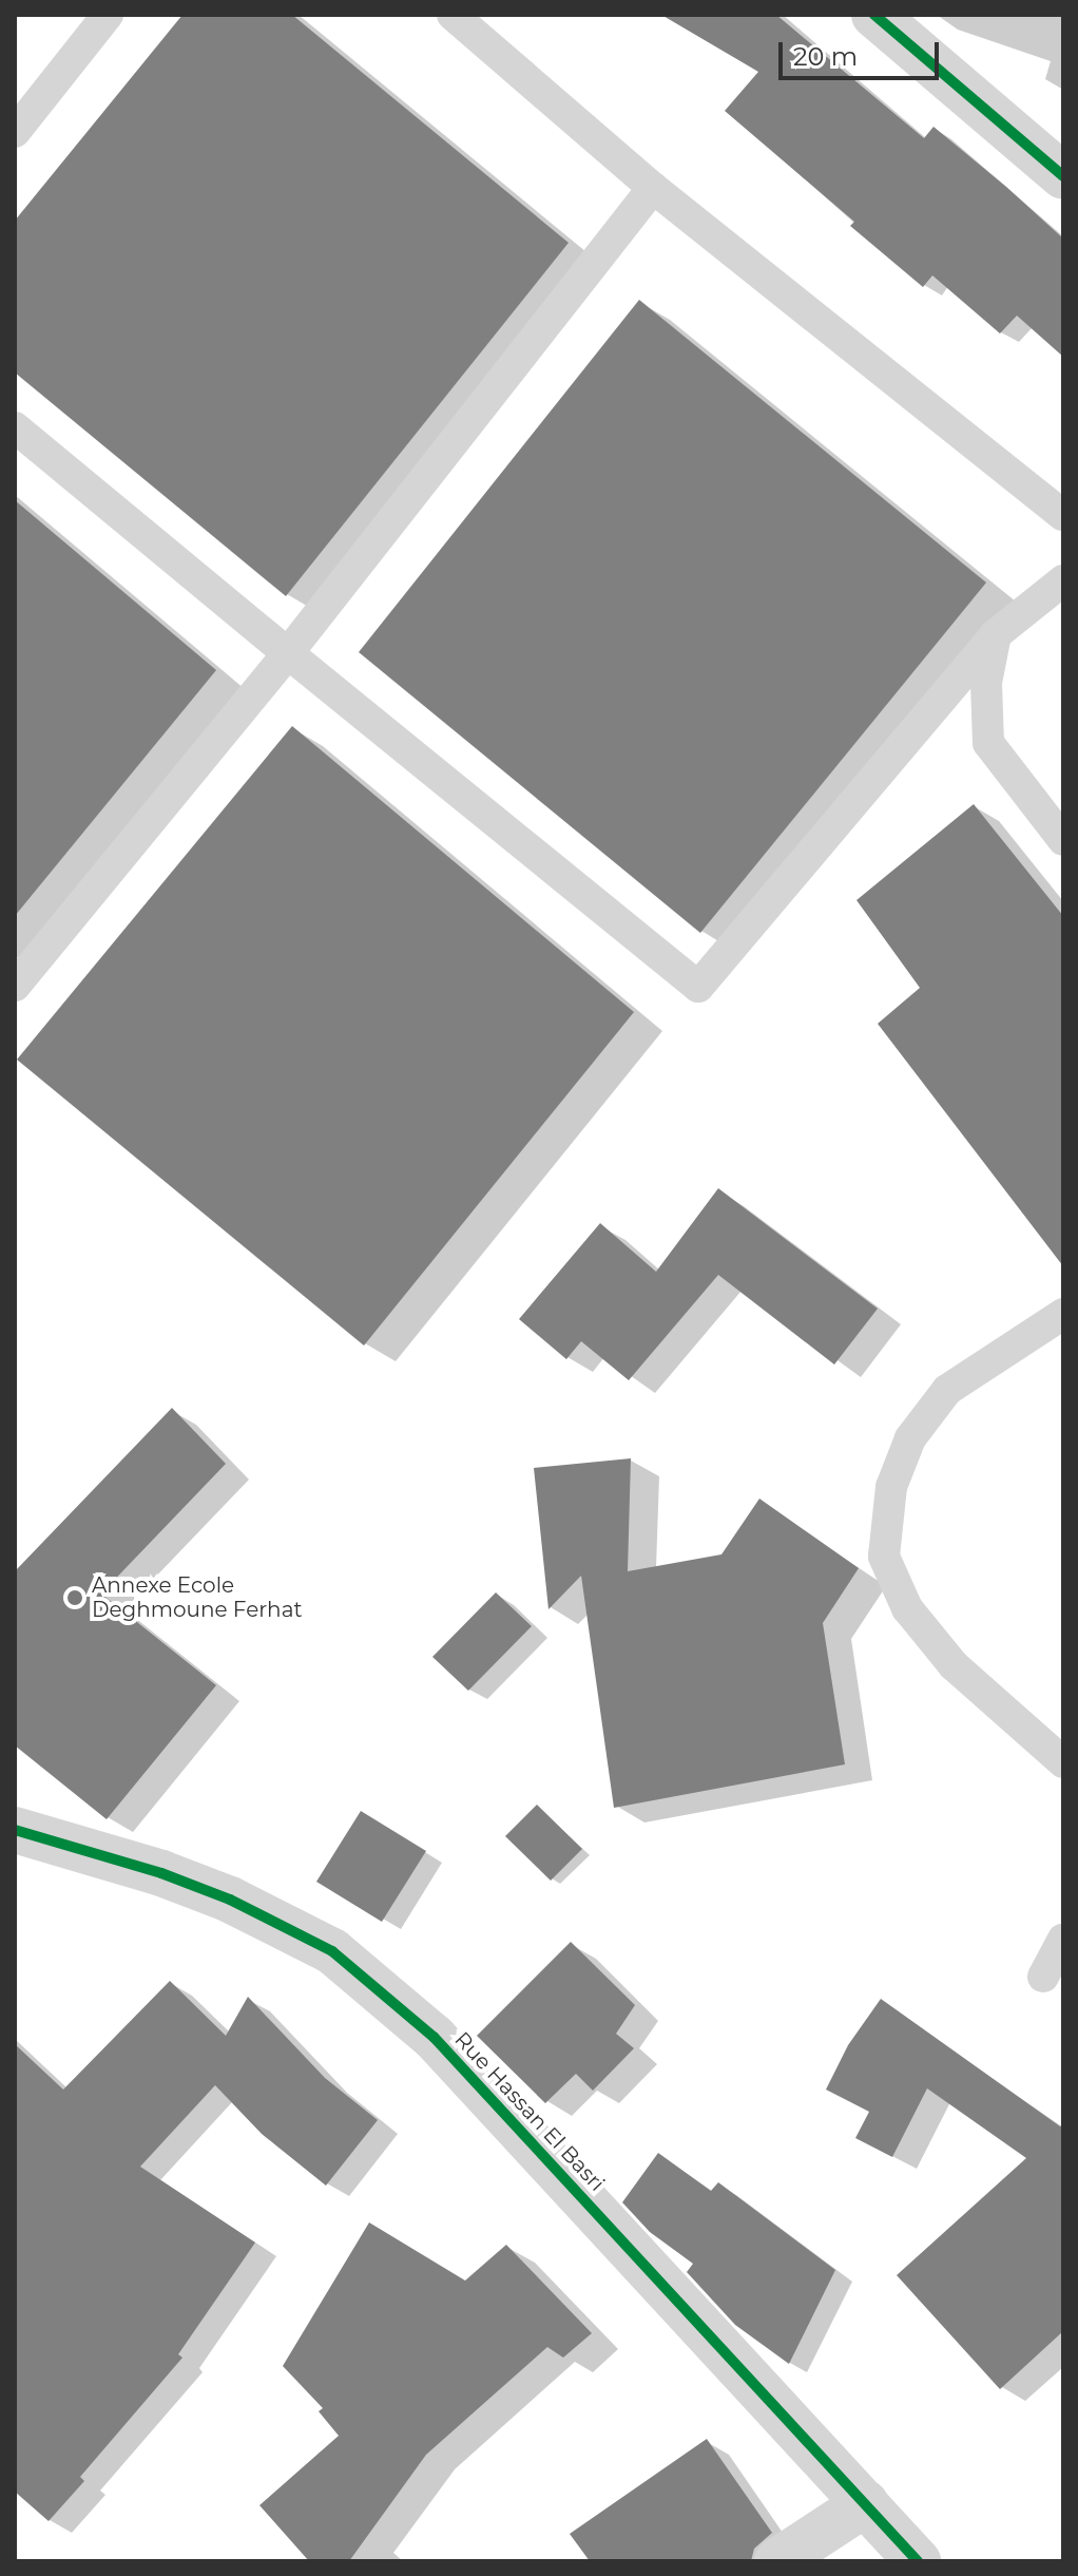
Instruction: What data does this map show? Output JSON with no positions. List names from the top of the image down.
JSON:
{
  "streets": {
    "street": ["Rue Hassan El Basri"]
  },
  "places": ["Annexe Ecole Deghmoune Ferhat"],
  "scale_bar": "20 m"
}
